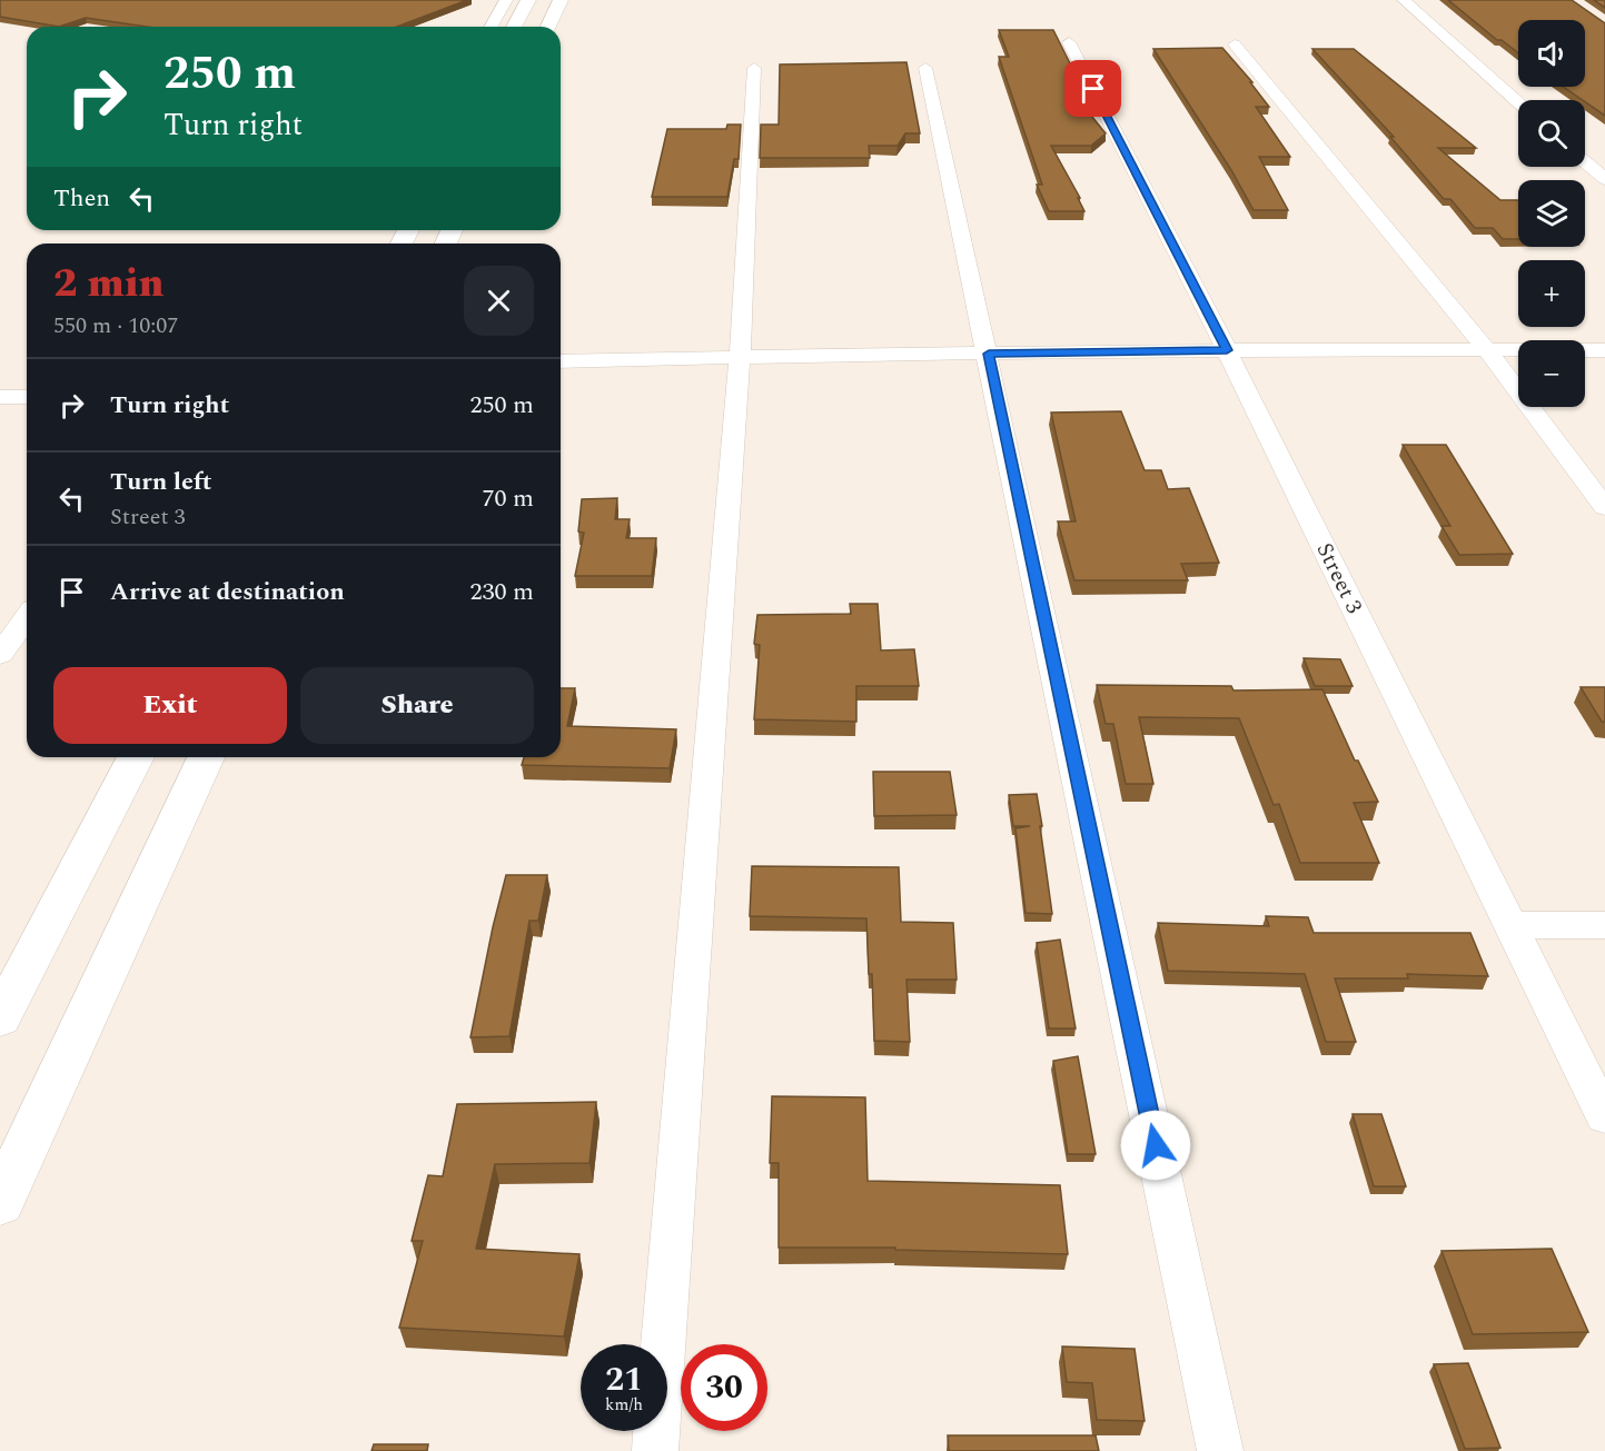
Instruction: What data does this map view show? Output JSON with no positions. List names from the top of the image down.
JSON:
{
  "streets": {
    "street": ["Street 3"]
  },
  "page": {
    "map_buttons": ["+", "−"],
    "turn": ["250 m", "Turn right"],
    "then": "Then",
    "heading": ["2 min", "550 m · 10:07"],
    "list": [
      {
        "name": "Turn right",
        "value": "250 m"
      },
      {
        "name": "Turn left",
        "note": "Street 3",
        "value": "70 m"
      },
      {
        "name": "Arrive at destination",
        "value": "230 m"
      }
    ],
    "buttons": ["Exit", "Share"],
    "speed": "21 km/h",
    "limit": "30"
  }
}
